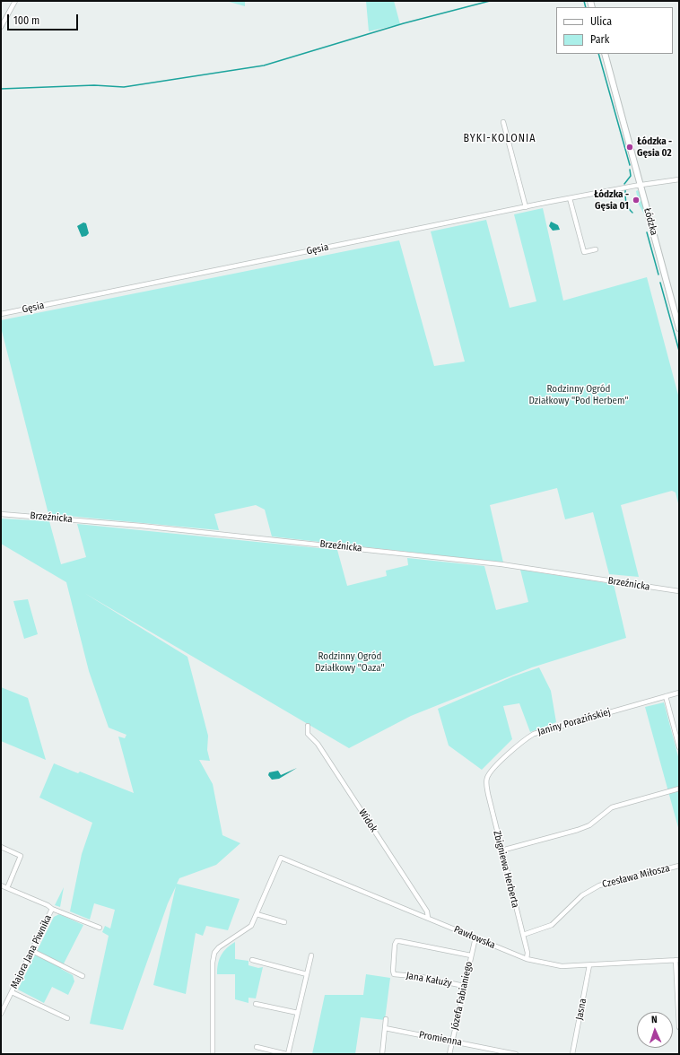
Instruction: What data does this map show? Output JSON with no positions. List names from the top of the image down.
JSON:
{
  "streets": {
    "main road": ["Łódzka"],
    "street": [
      "Gęsia",
      "Brzeźnicka",
      "Janiny Porazińskiej",
      "Widok",
      "Zbigniewa Herberta",
      "Czesława Miłosza",
      "Pawłowska",
      "Majora Jana Piwnika",
      "Jana Kałuży",
      "Józefa Fabianiego",
      "Jasna",
      "Promienna"
    ]
  },
  "crossings": [
    ["Łódzka", "Gęsia"],
    ["Janiny Porazińskiej", "Zbigniewa Herberta"],
    ["Widok", "Pawłowska"],
    ["Zbigniewa Herberta", "Czesława Miłosza"],
    ["Zbigniewa Herberta", "Pawłowska"],
    ["Pawłowska", "Józefa Fabianiego"],
    ["Pawłowska", "Jasna"],
    ["Jana Kałuży", "Józefa Fabianiego"],
    ["Józefa Fabianiego", "Promienna"]
  ],
  "districts": ["BYKI-KOLONIA"],
  "parks": ["Rodzinny Ogród Działkowy \"Pod Herbem\"", "Rodzinny Ogród Działkowy \"Oaza\""],
  "places": ["Łódzka - Gęsia 02", "Łódzka - Gęsia 01"],
  "legend": ["Ulica", "Park"],
  "scale_bar": "100 m",
  "north": "top"
}
